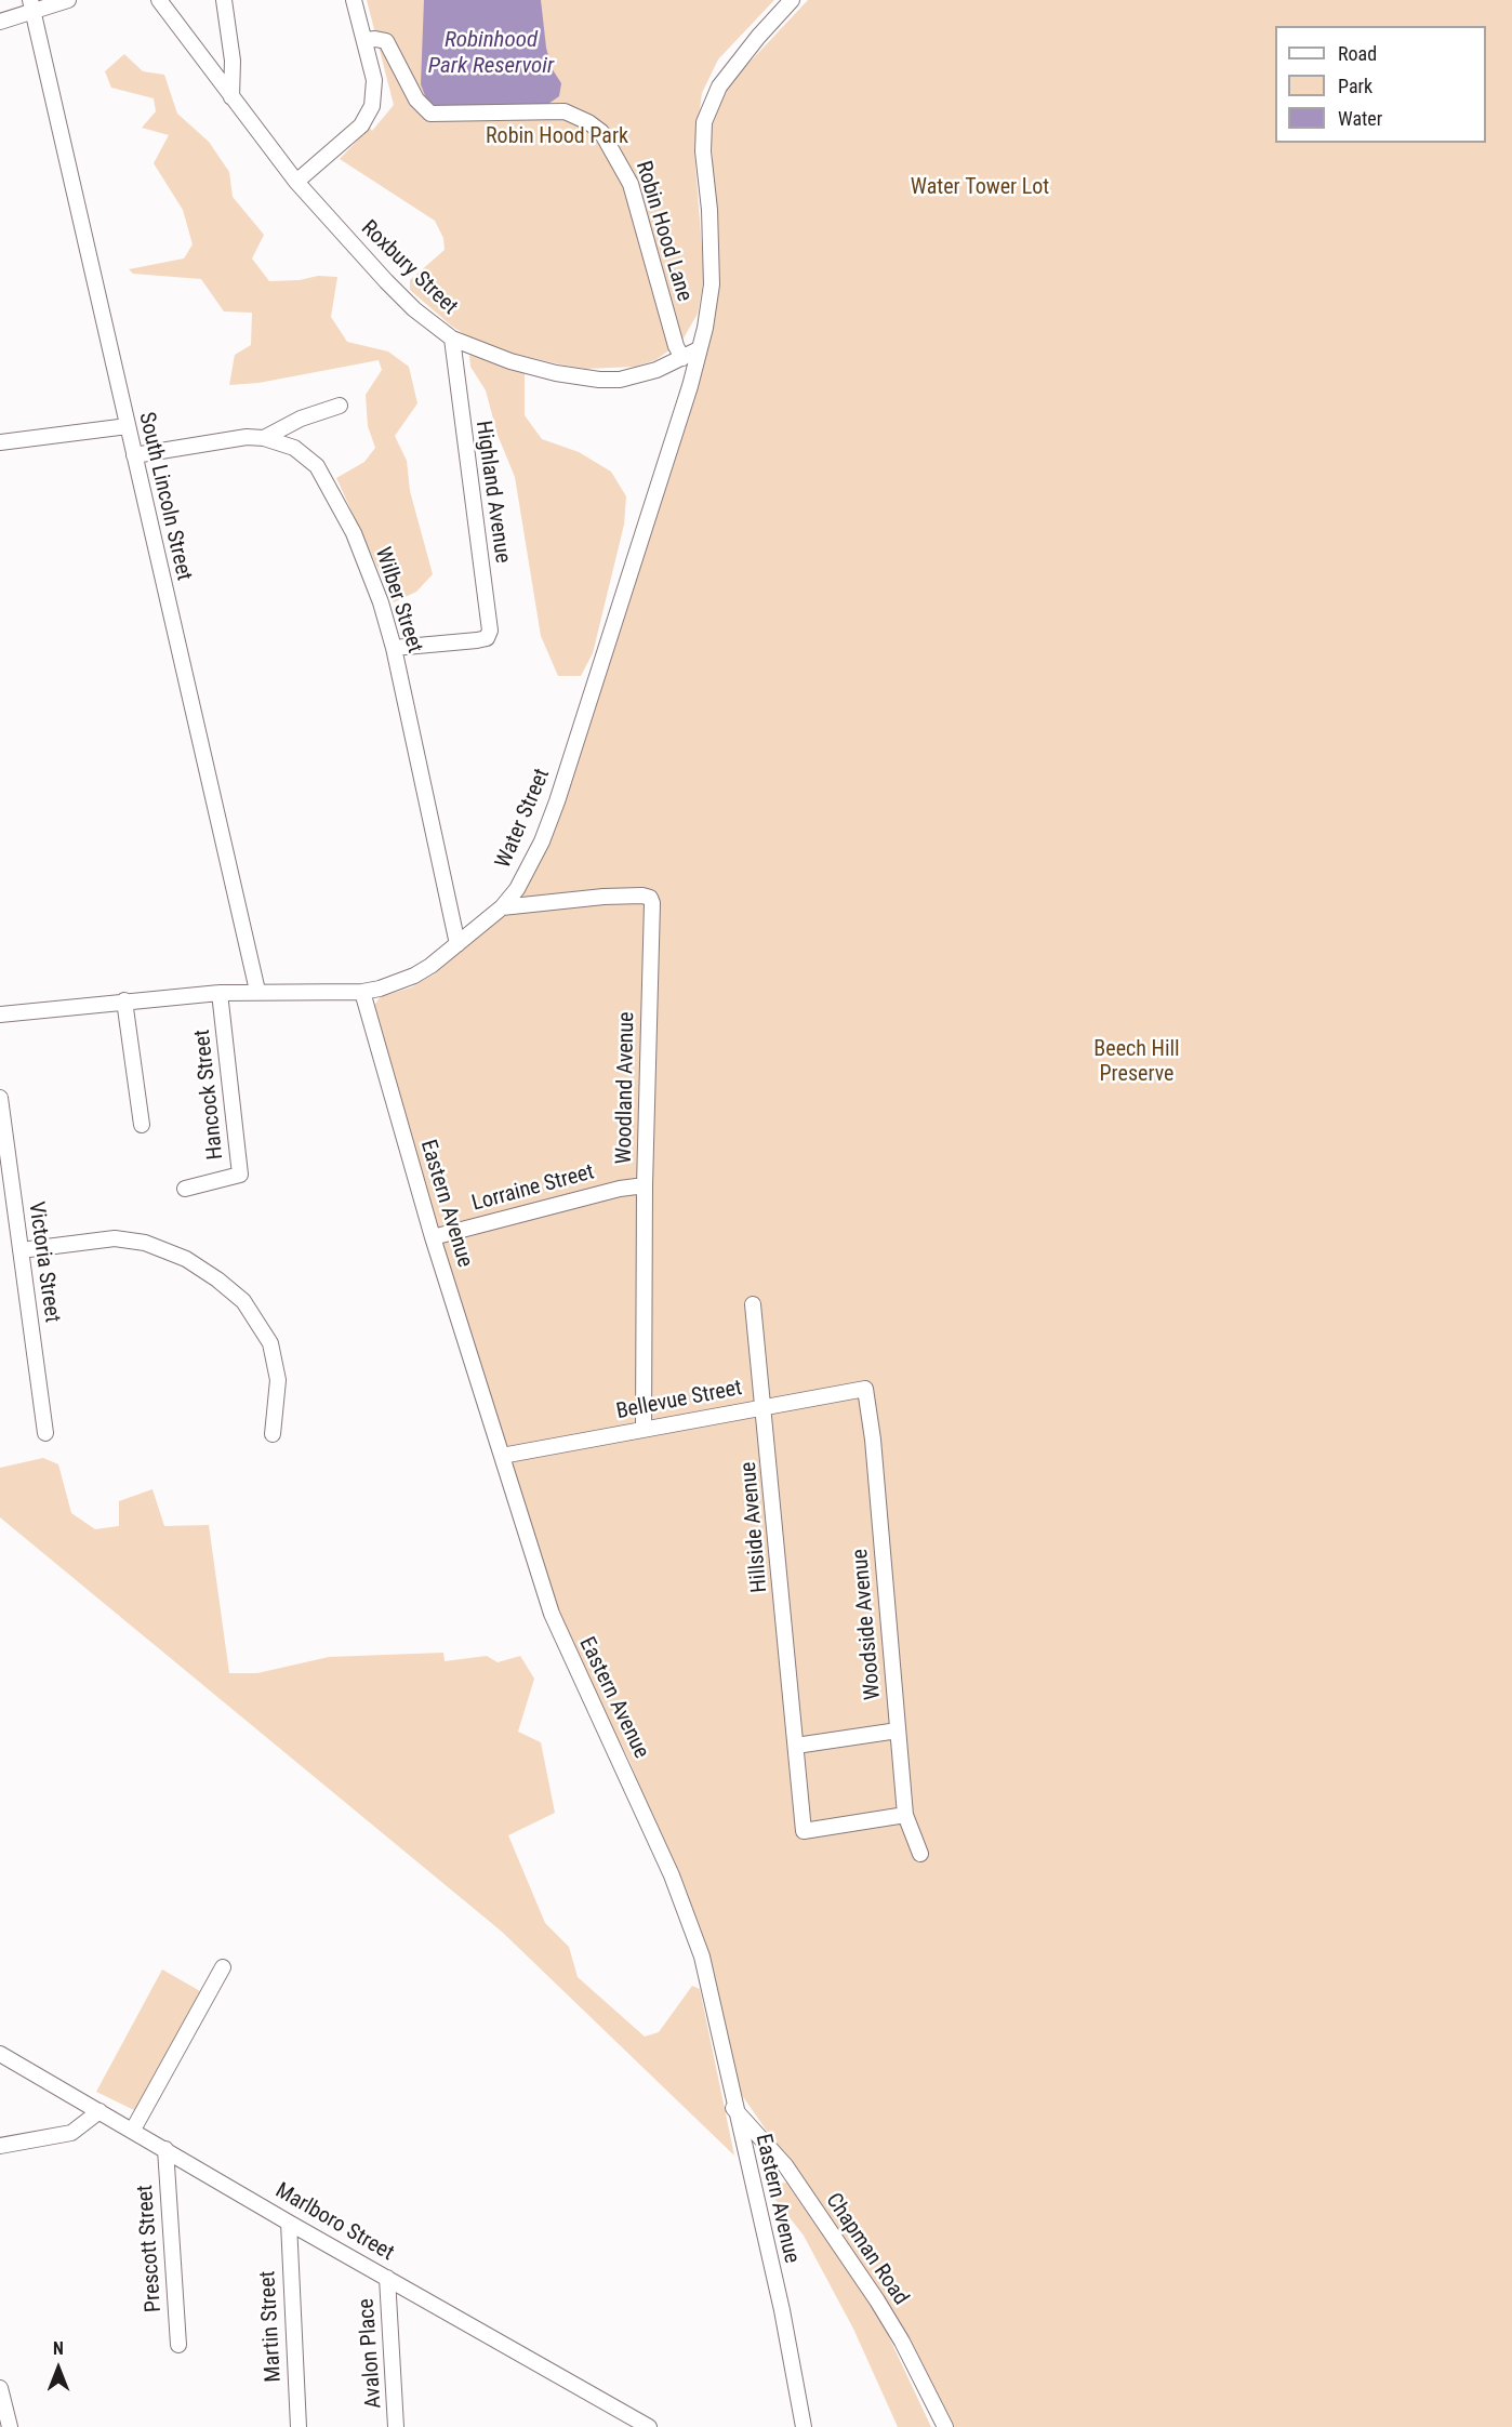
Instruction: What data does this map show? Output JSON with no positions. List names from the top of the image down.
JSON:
{
  "streets": {
    "street": [
      "Robin Hood Lane",
      "Roxbury Street",
      "Highland Avenue",
      "South Lincoln Street",
      "Wilber Street",
      "Water Street",
      "Woodland Avenue",
      "Hancock Street",
      "Lorraine Street",
      "Eastern Avenue",
      "Victoria Street",
      "Bellevue Street",
      "Hillside Avenue",
      "Woodside Avenue",
      "Marlboro Street",
      "Prescott Street",
      "Chapman Road",
      "Martin Street",
      "Avalon Place"
    ]
  },
  "crossings": [
    ["Robin Hood Lane", "Roxbury Street"],
    ["Roxbury Street", "Highland Avenue"],
    ["Roxbury Street", "Water Street"],
    ["Highland Avenue", "Wilber Street"],
    ["South Lincoln Street", "Wilber Street"],
    ["South Lincoln Street", "Water Street"],
    ["Wilber Street", "Water Street"],
    ["Water Street", "Woodland Avenue"],
    ["Water Street", "Hancock Street"],
    ["Water Street", "Eastern Avenue"],
    ["Woodland Avenue", "Lorraine Street"],
    ["Woodland Avenue", "Bellevue Street"],
    ["Lorraine Street", "Eastern Avenue"],
    ["Eastern Avenue", "Bellevue Street"],
    ["Eastern Avenue", "Chapman Road"],
    ["Bellevue Street", "Hillside Avenue"],
    ["Bellevue Street", "Woodside Avenue"],
    ["Hillside Avenue", "Woodside Avenue"],
    ["Marlboro Street", "Prescott Street"],
    ["Marlboro Street", "Martin Street"],
    ["Marlboro Street", "Avalon Place"]
  ],
  "water": ["Robinhood Park Reservoir"],
  "parks": ["Robin Hood Park", "Water Tower Lot", "Beech Hill Preserve"],
  "legend": ["Road", "Park", "Water"],
  "north": "top"
}
